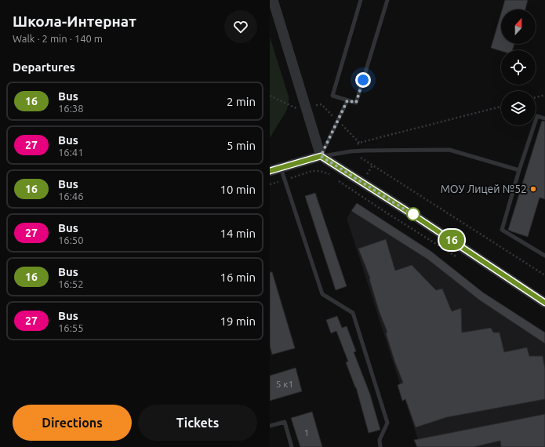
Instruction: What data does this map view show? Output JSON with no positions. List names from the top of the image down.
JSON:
{
  "places": ["МОУ Лицей №52"],
  "lines": ["bus line 16"],
  "house_numbers": ["5 к1", "1"],
  "north": "top",
  "page": {
    "heading": [
      ["Школа-Интернат", "Walk · 2 min · 140 m"],
      "Departures"
    ],
    "on_map": "16",
    "list": [
      {
        "mark": "16",
        "name": "Bus",
        "note": "16:38",
        "value": "2 min"
      },
      {
        "mark": "27",
        "name": "Bus",
        "note": "16:41",
        "value": "5 min"
      },
      {
        "mark": "16",
        "name": "Bus",
        "note": "16:46",
        "value": "10 min"
      },
      {
        "mark": "27",
        "name": "Bus",
        "note": "16:50",
        "value": "14 min"
      },
      {
        "mark": "16",
        "name": "Bus",
        "note": "16:52",
        "value": "16 min"
      },
      {
        "mark": "27",
        "name": "Bus",
        "note": "16:55",
        "value": "19 min"
      }
    ],
    "buttons": ["Directions", "Tickets"]
  }
}
